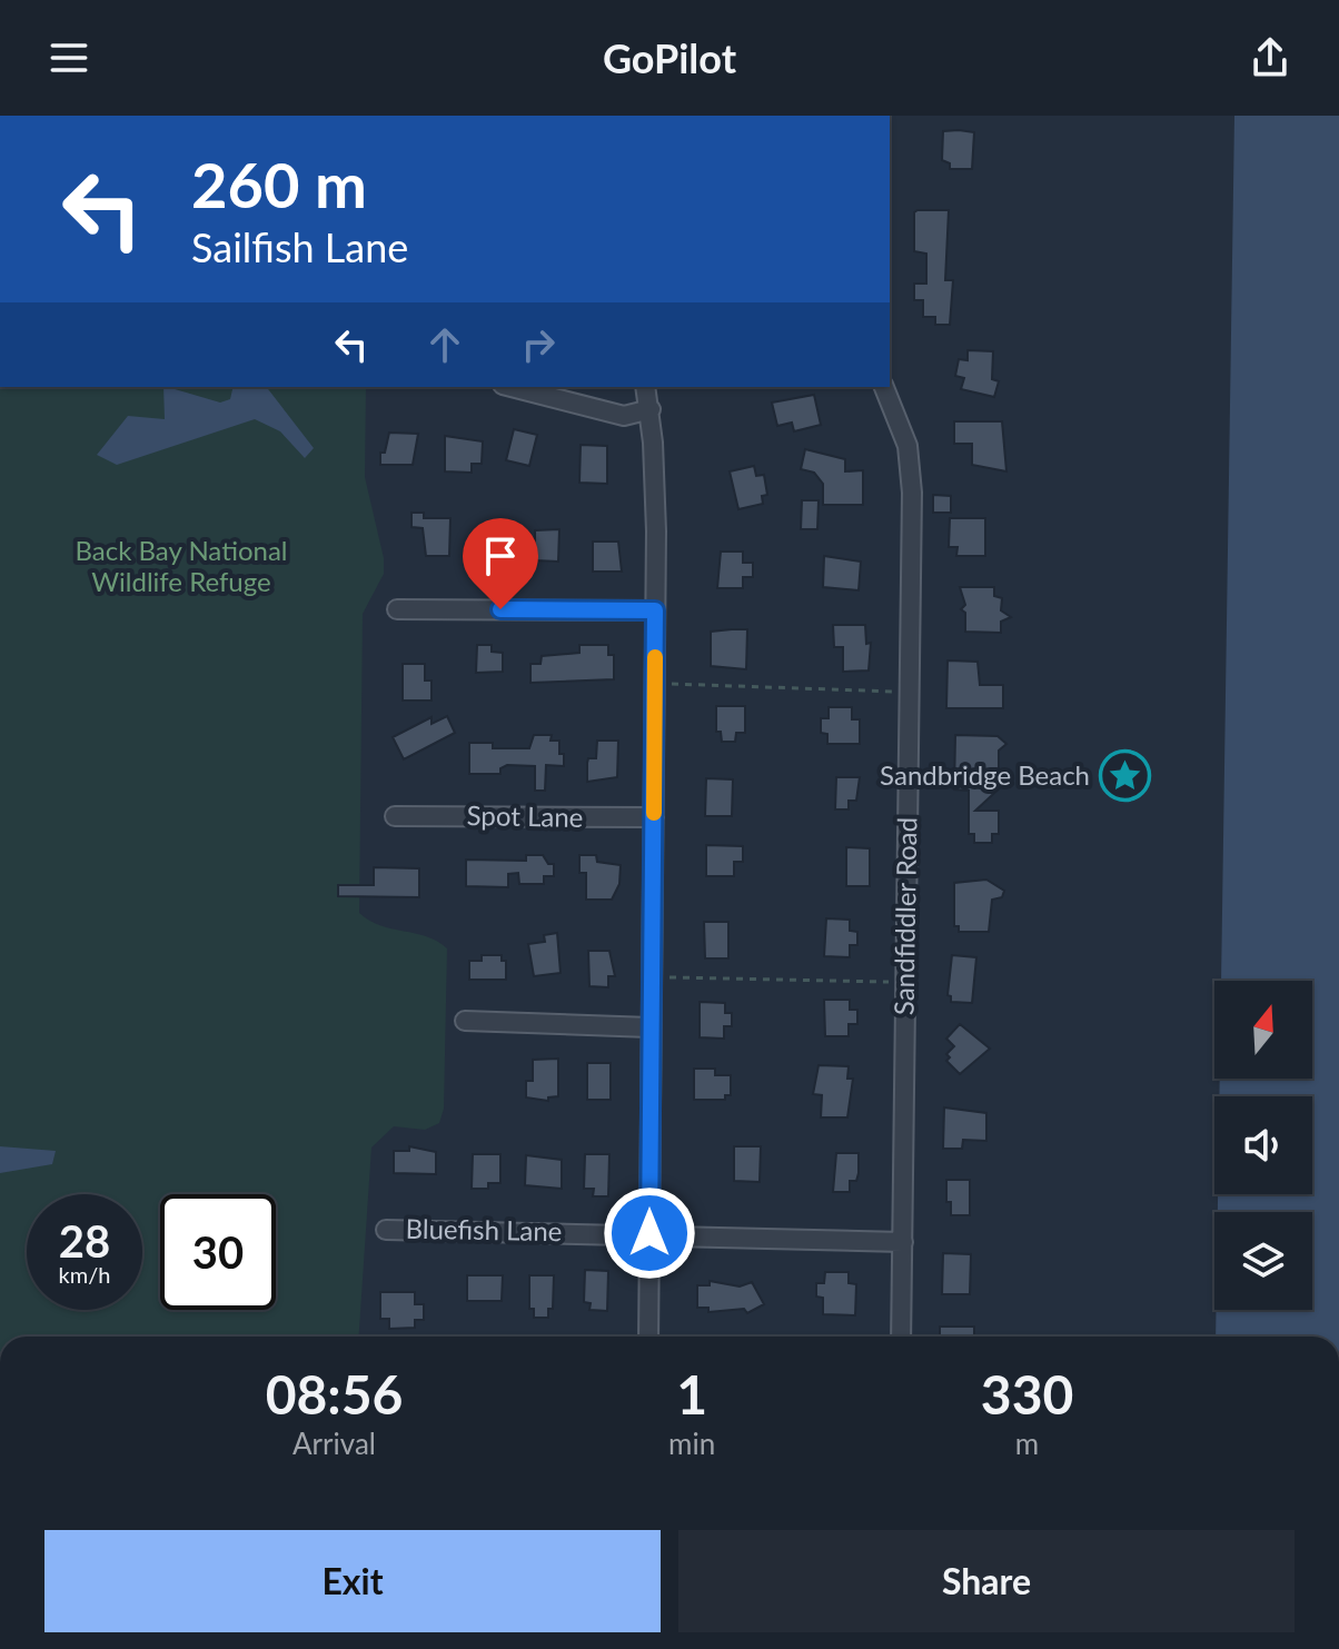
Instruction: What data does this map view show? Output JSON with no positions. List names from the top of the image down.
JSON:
{
  "streets": {
    "street": ["Spot Lane", "Sandfiddler Road", "Bluefish Lane"]
  },
  "crossings": [
    ["Sandfiddler Road", "Bluefish Lane"]
  ],
  "parks": ["Back Bay National Wildlife Refuge"],
  "places": {
    "place": ["Sandbridge Beach"]
  },
  "north": "top",
  "page": {
    "header": "GoPilot",
    "turn": ["260 m", "Sailfish Lane"],
    "speed": "28 km/h",
    "limit": "30",
    "eta": [
      "08:56",
      "Arrival",
      "1",
      "min",
      "330",
      "m"
    ],
    "buttons": ["Exit", "Share"]
  }
}
